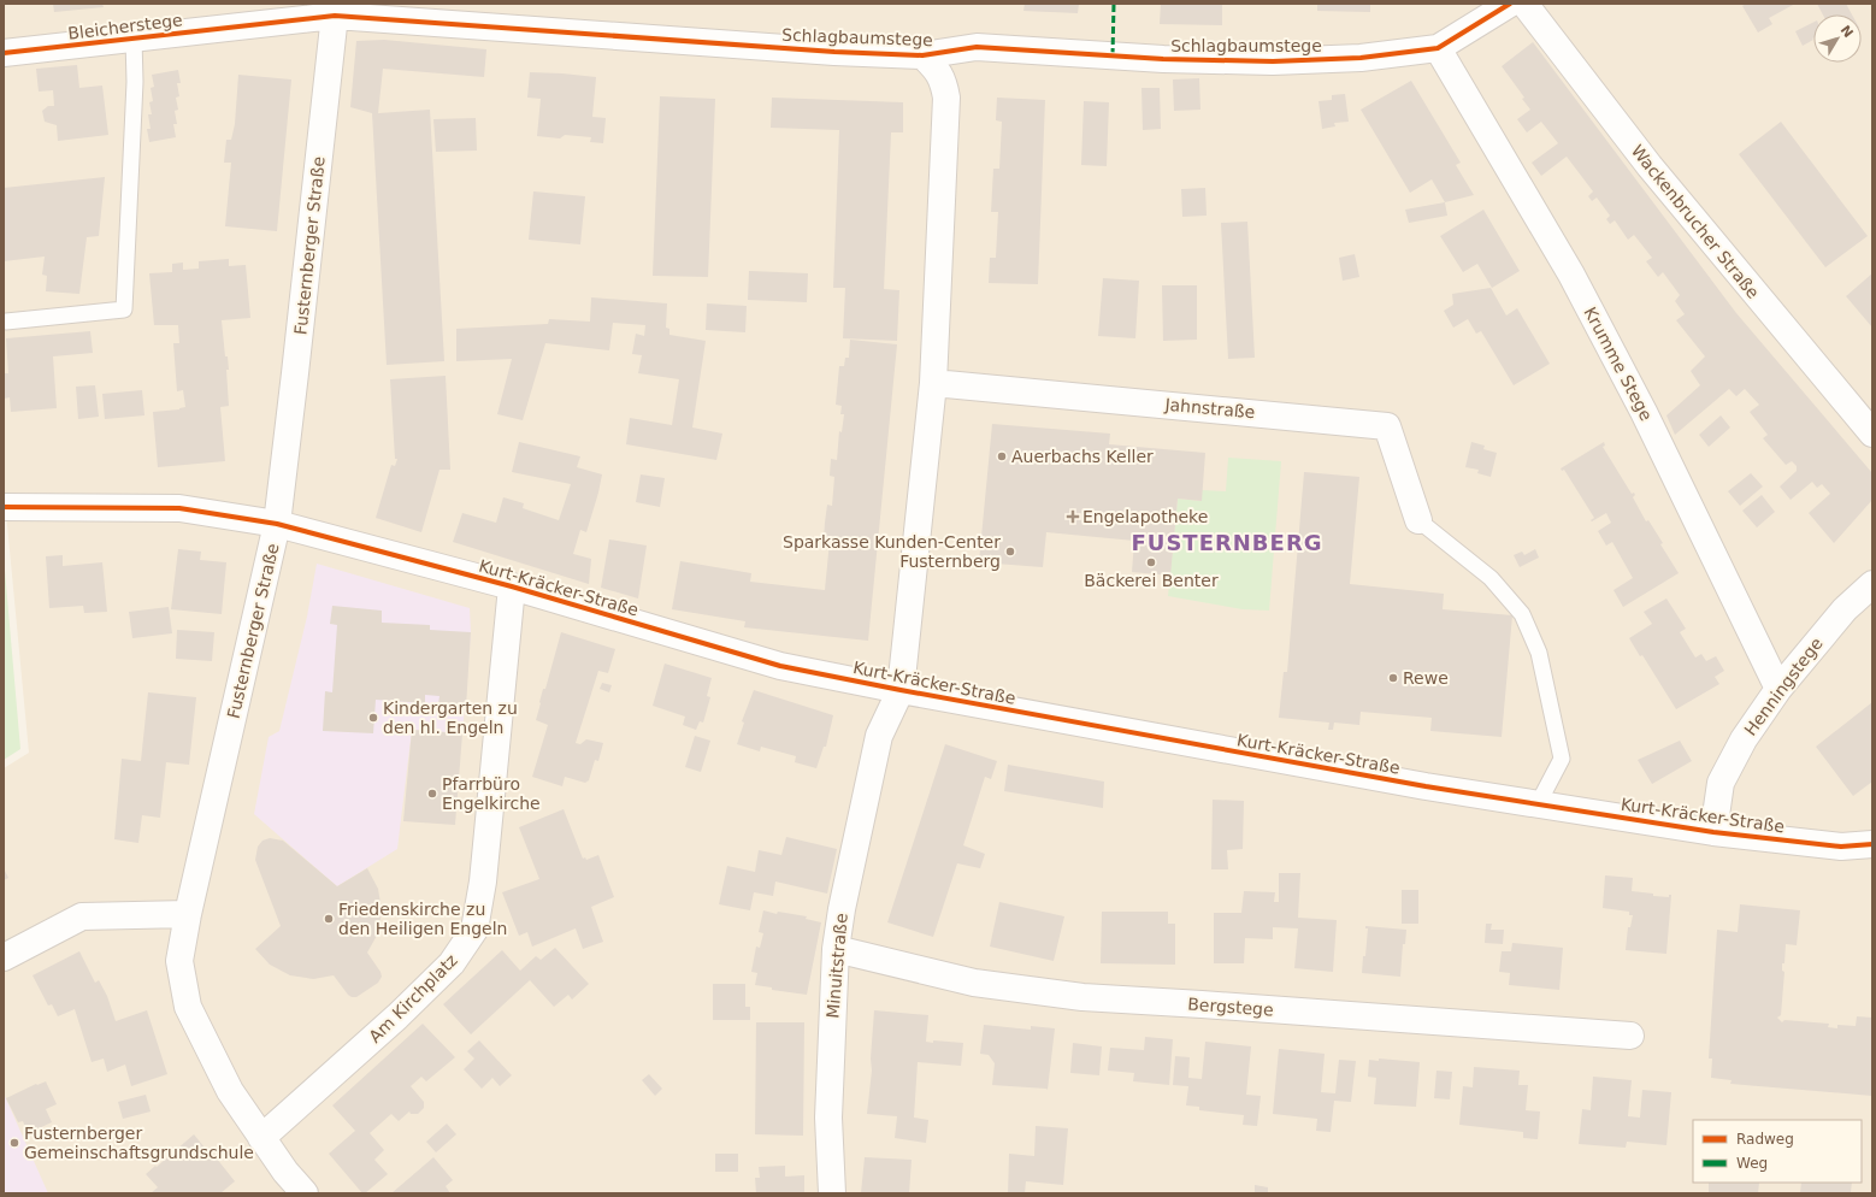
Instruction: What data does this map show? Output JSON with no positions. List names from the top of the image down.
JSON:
{
  "streets": {
    "street": [
      "Bleicherstege",
      "Schlagbaumstege",
      "Wackenbrucher Straße",
      "Fusternberger Straße",
      "Krumme Stege",
      "Jahnstraße",
      "Kurt-Kräcker-Straße",
      "Henningstege",
      "Minuitstraße",
      "Am Kirchplatz",
      "Bergstege"
    ]
  },
  "crossings": [
    ["Bleicherstege", "Schlagbaumstege"],
    ["Bleicherstege", "Fusternberger Straße"],
    ["Schlagbaumstege", "Fusternberger Straße"],
    ["Schlagbaumstege", "Krumme Stege"],
    ["Fusternberger Straße", "Kurt-Kräcker-Straße"],
    ["Fusternberger Straße", "Am Kirchplatz"],
    ["Krumme Stege", "Henningstege"],
    ["Kurt-Kräcker-Straße", "Henningstege"],
    ["Kurt-Kräcker-Straße", "Minuitstraße"],
    ["Kurt-Kräcker-Straße", "Am Kirchplatz"],
    ["Minuitstraße", "Bergstege"]
  ],
  "districts": ["FUSTERNBERG"],
  "places": {
    "other": [
      "Auerbachs Keller",
      "Sparkasse Kunden-Center Fusternberg",
      "Bäckerei Benter",
      "Rewe",
      "Kindergarten zu den hl. Engeln",
      "Pfarrbüro Engelkirche",
      "Friedenskirche zu den Heiligen Engeln",
      "Fusternberger Gemeinschaftsgrundschule"
    ],
    "health": ["Engelapotheke"]
  },
  "legend": ["Radweg", "Weg"],
  "north": "top right"
}
